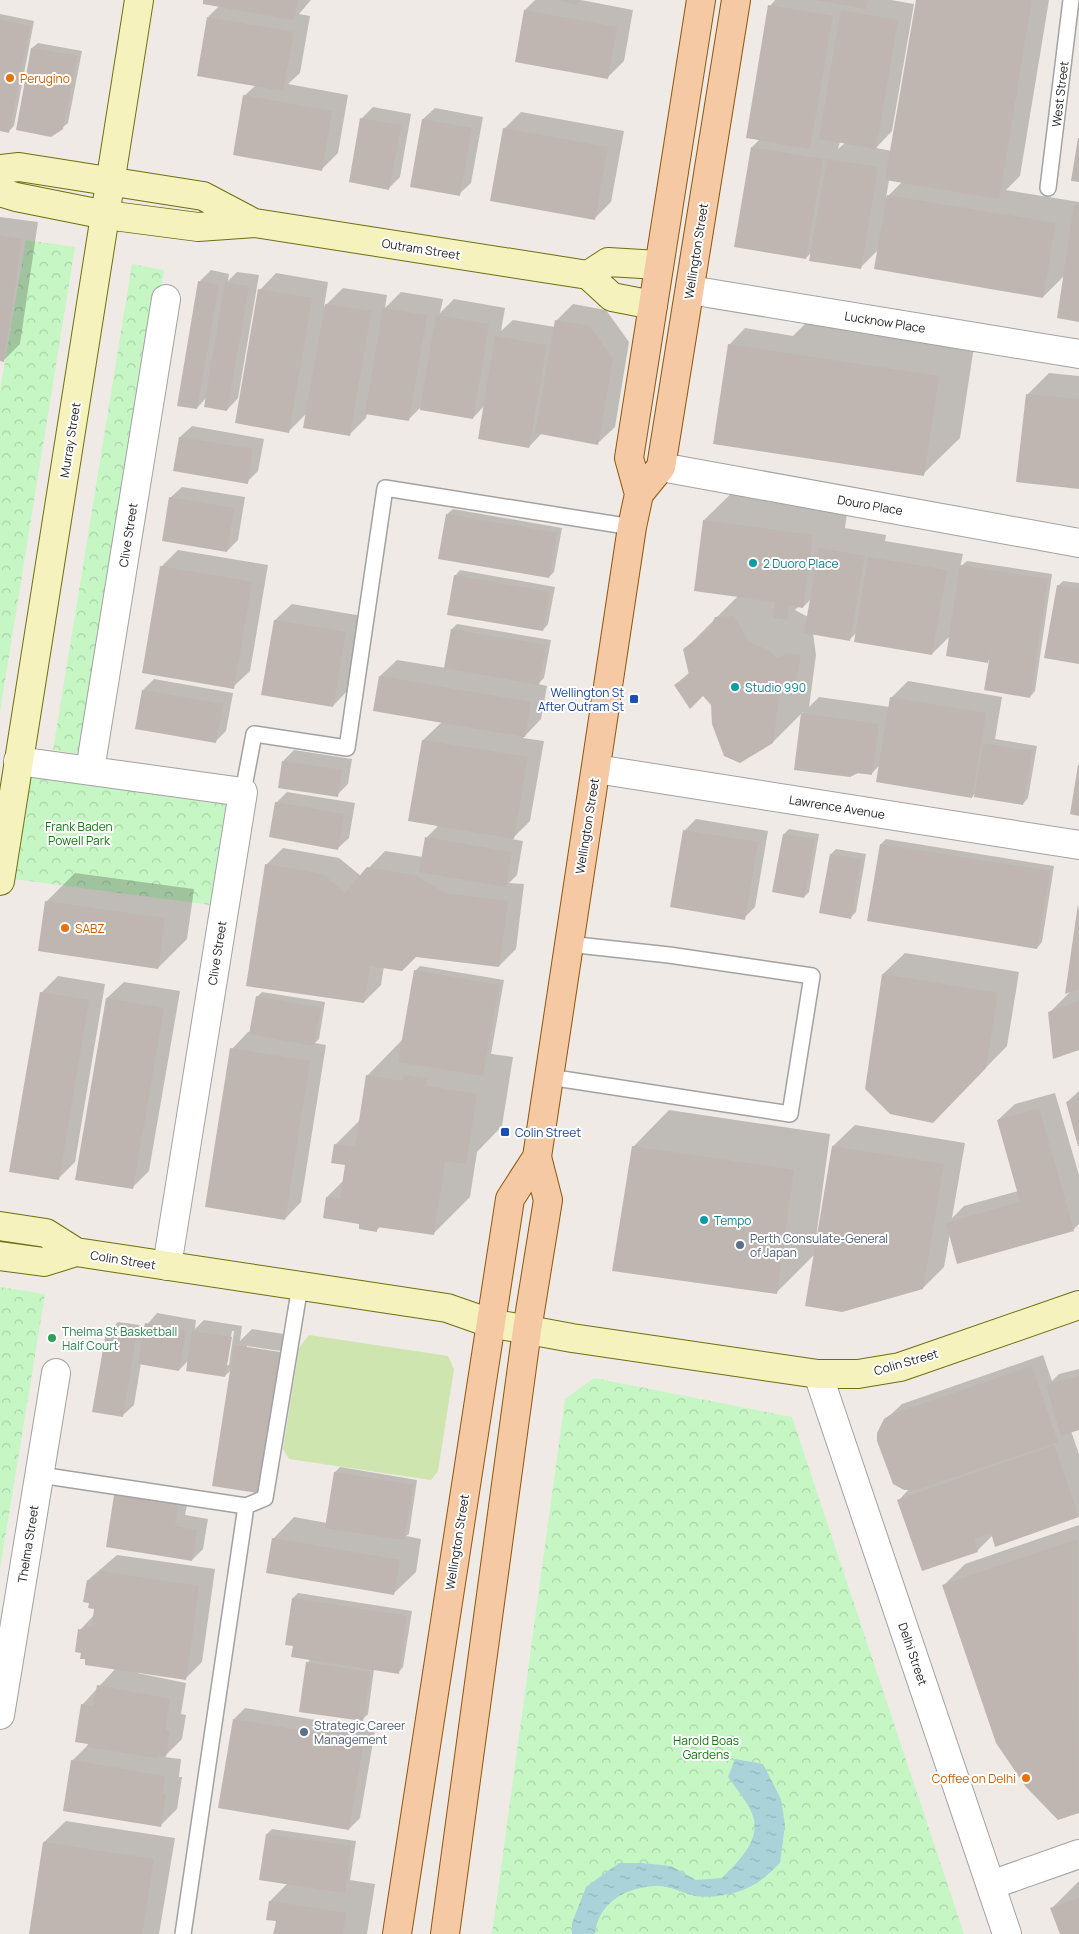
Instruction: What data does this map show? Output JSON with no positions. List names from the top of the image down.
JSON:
{
  "streets": {
    "main road": ["Wellington Street"],
    "street": [
      "Outram Street",
      "Lucknow Place",
      "Murray Street",
      "Douro Place",
      "Clive Street",
      "Lawrence Avenue",
      "Colin Street",
      "Thelma Street",
      "Delhi Street"
    ],
    "lane": ["West Street"]
  },
  "crossings": [
    ["Outram Street", "Murray Street"],
    ["Wellington Street", "Lucknow Place"],
    ["Wellington Street", "Douro Place"],
    ["Wellington Street", "Lawrence Avenue"],
    ["Wellington Street", "Colin Street"],
    ["Clive Street", "Colin Street"],
    ["Colin Street", "Delhi Street"]
  ],
  "parks": ["Frank Baden Powell Park", "Harold Boas Gardens"],
  "places": {
    "other": [
      "Perugino",
      "2 Duoro Place",
      "Studio 990",
      "SABZ",
      "Tempo",
      "Perth Consulate-General of Japan",
      "Thelma St Basketball Half Court",
      "Strategic Career Management",
      "Coffee on Delhi"
    ],
    "transit": ["Wellington St After Outram St", "Colin Street"]
  }
}
